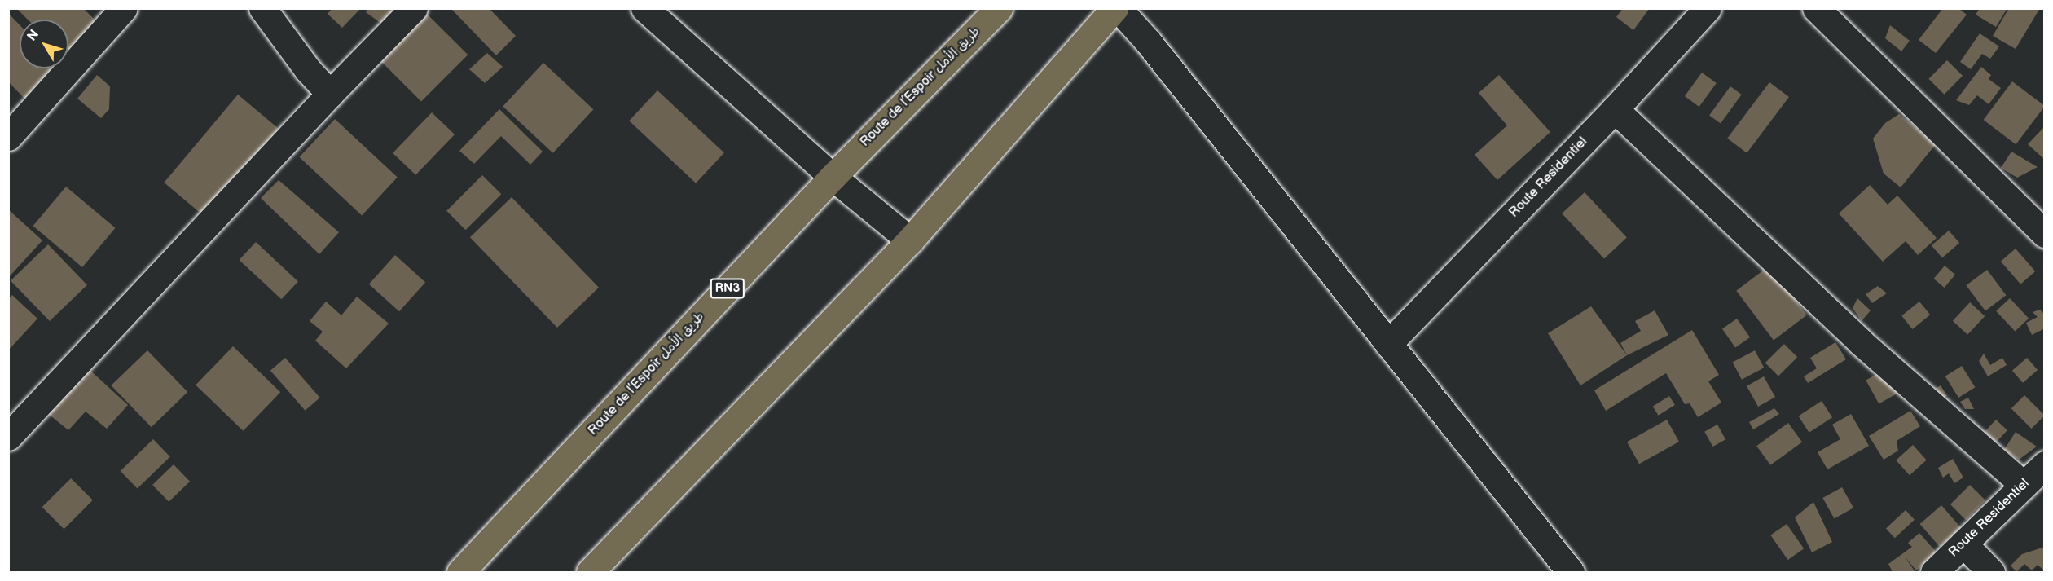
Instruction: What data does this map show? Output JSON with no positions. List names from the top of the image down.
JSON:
{
  "streets": {
    "highway": ["Route de l’Espoir طريق الأمل", "RN3"],
    "street": ["Route Residentiel"]
  },
  "north": "top left"
}
